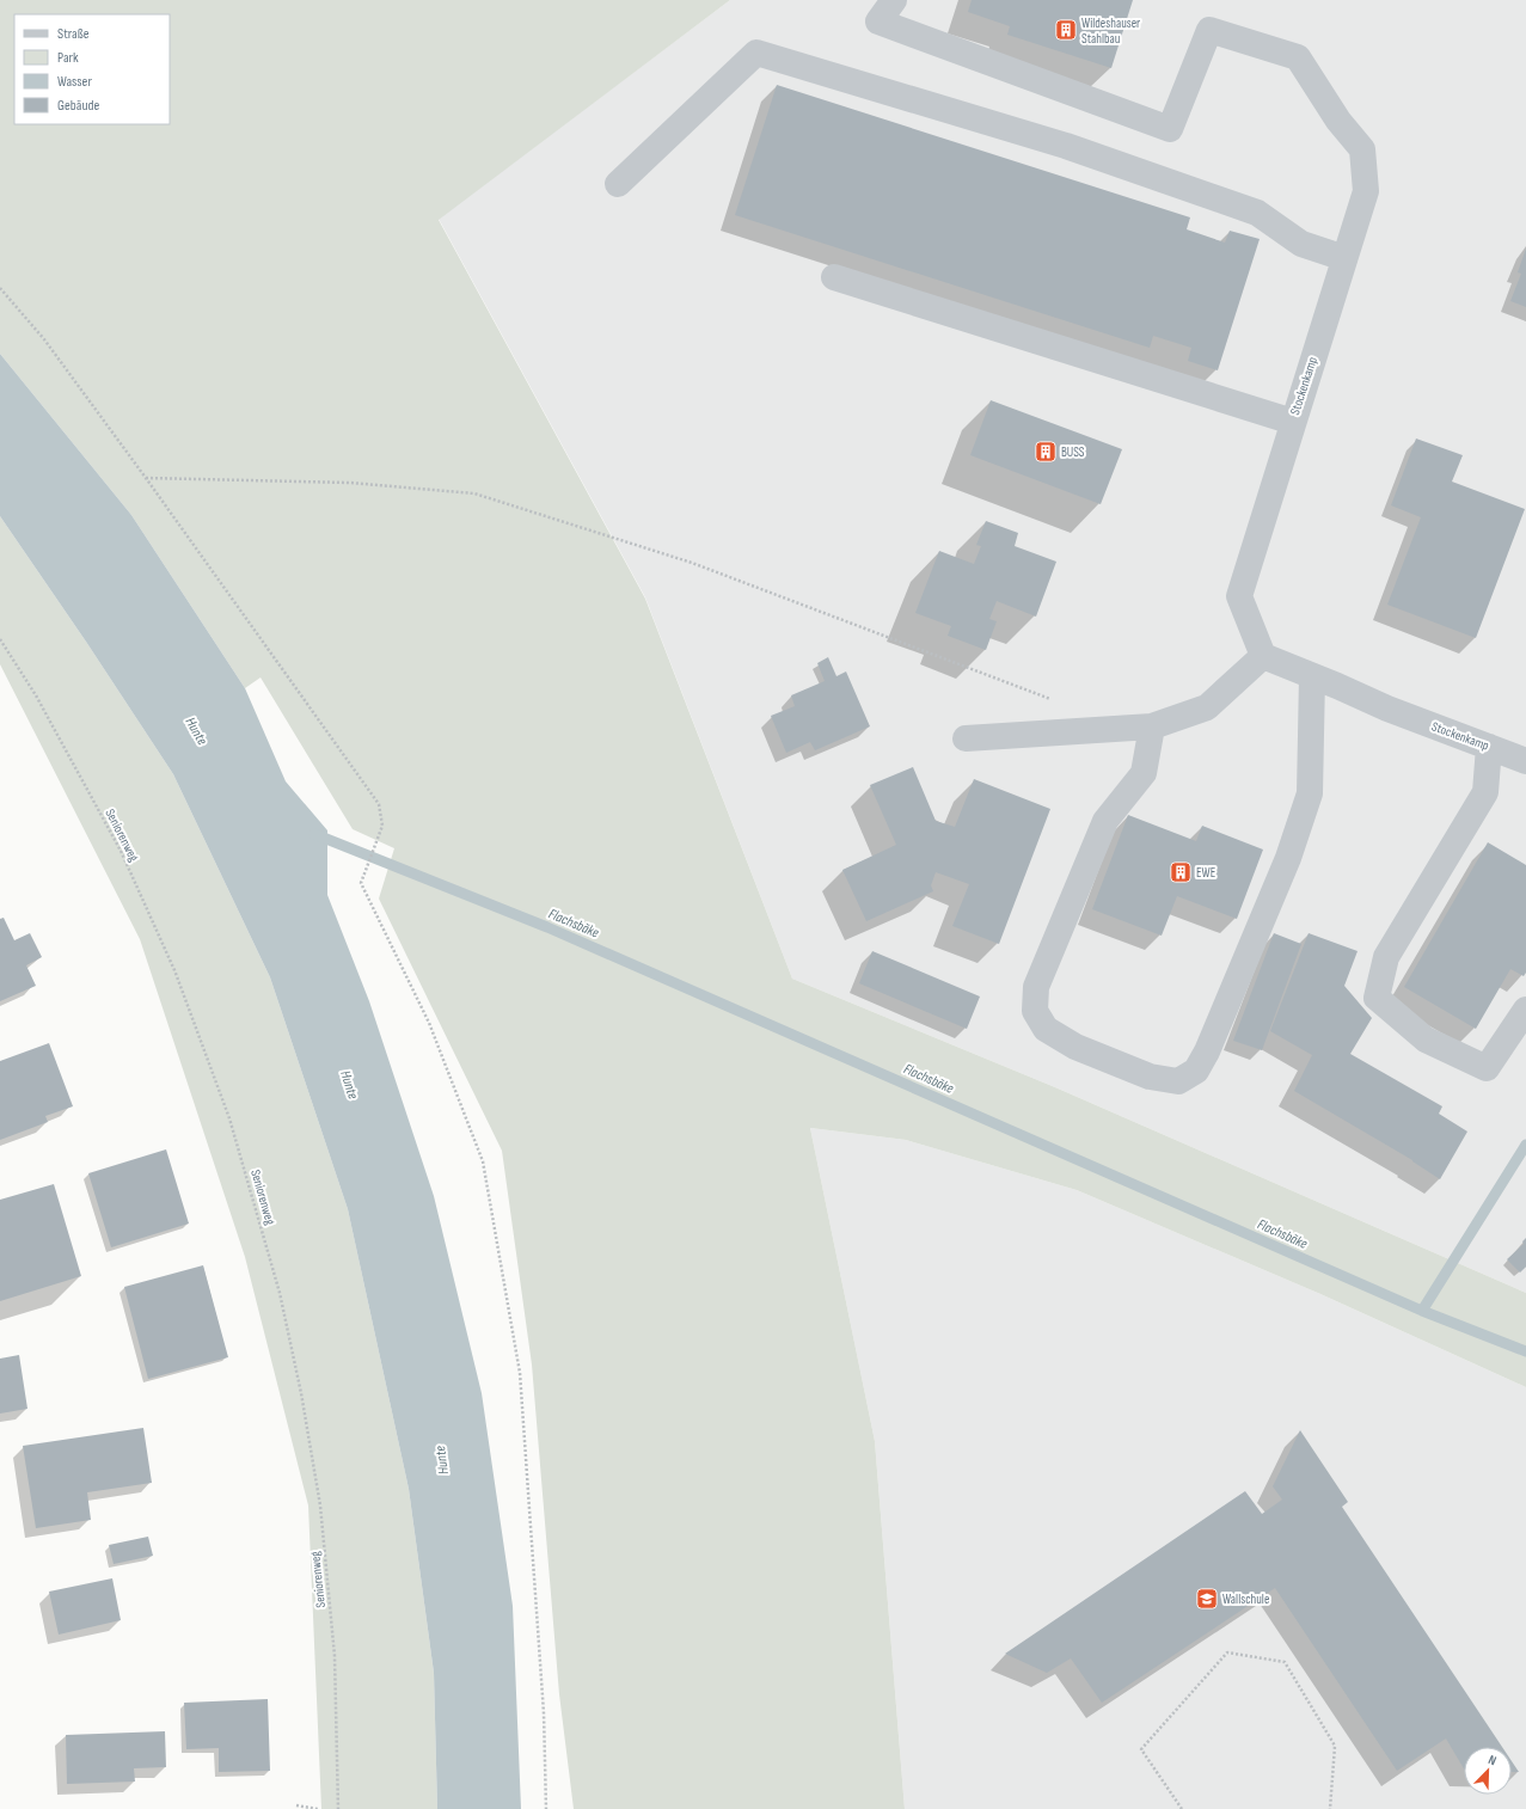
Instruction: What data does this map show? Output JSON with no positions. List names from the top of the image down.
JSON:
{
  "streets": {
    "street": ["Stockenkamp"],
    "path": ["Seniorenweg"]
  },
  "water": ["Hunte", "Flachsbäke"],
  "places": {
    "building": ["Wildeshauser Stahlbau", "BUSS", "EWE"],
    "school or university": ["Wallschule"]
  },
  "legend": [
    "Straße",
    "Park",
    "Wasser",
    "Gebäude"
  ],
  "north": "top right"
}
